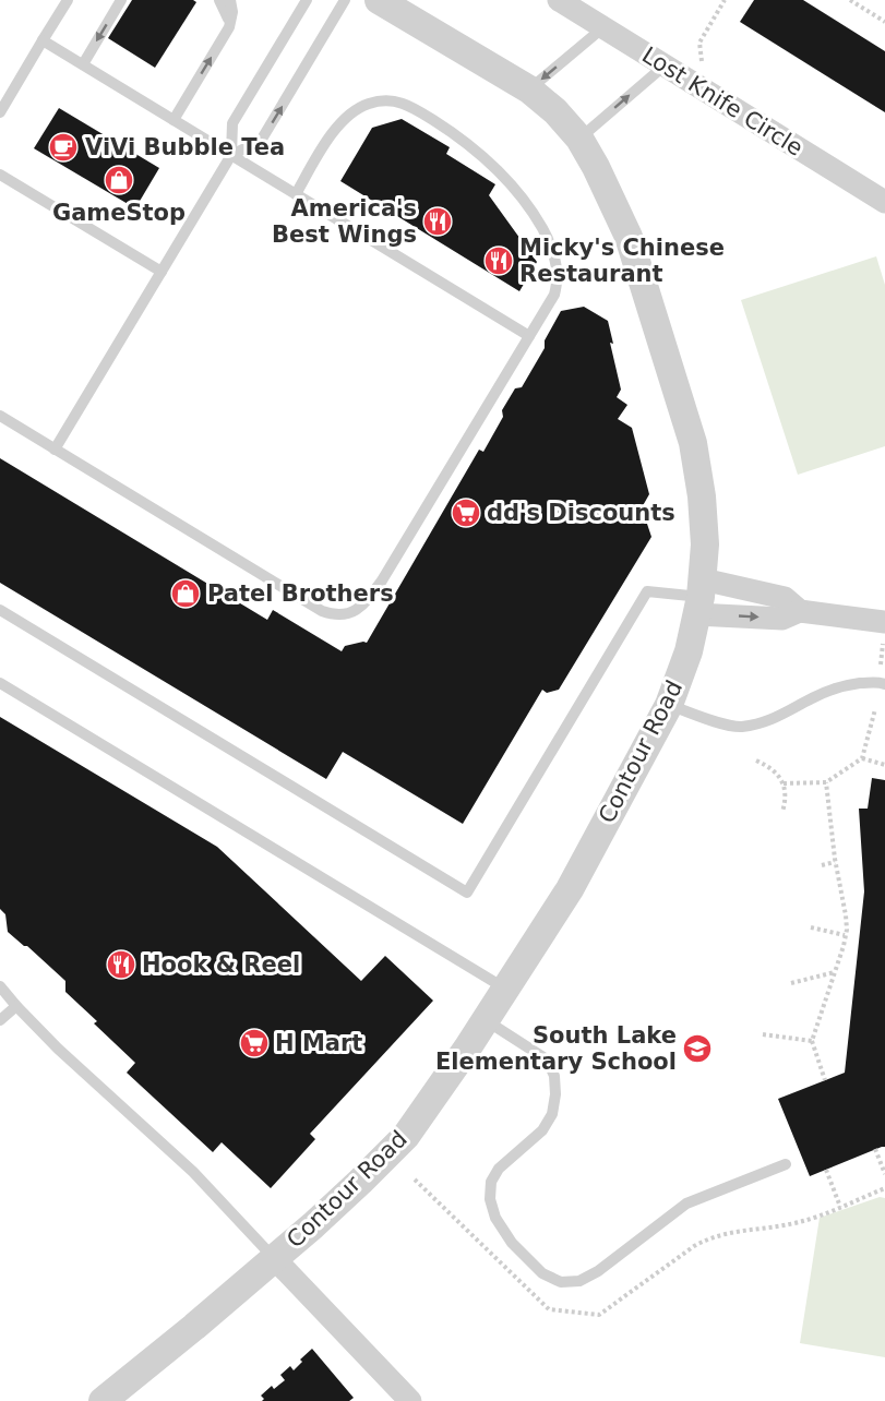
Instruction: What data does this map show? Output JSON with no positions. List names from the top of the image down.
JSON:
{
  "streets": {
    "street": ["Lost Knife Circle", "Contour Road"]
  },
  "places": {
    "cafe": ["ViVi Bubble Tea"],
    "shop": ["GameStop", "Patel Brothers"],
    "restaurant": ["America's Best Wings", "Micky's Chinese Restaurant", "Hook & Reel"],
    "supermarket": ["dd's Discounts", "H Mart"],
    "school or university": ["South Lake Elementary School"]
  }
}
